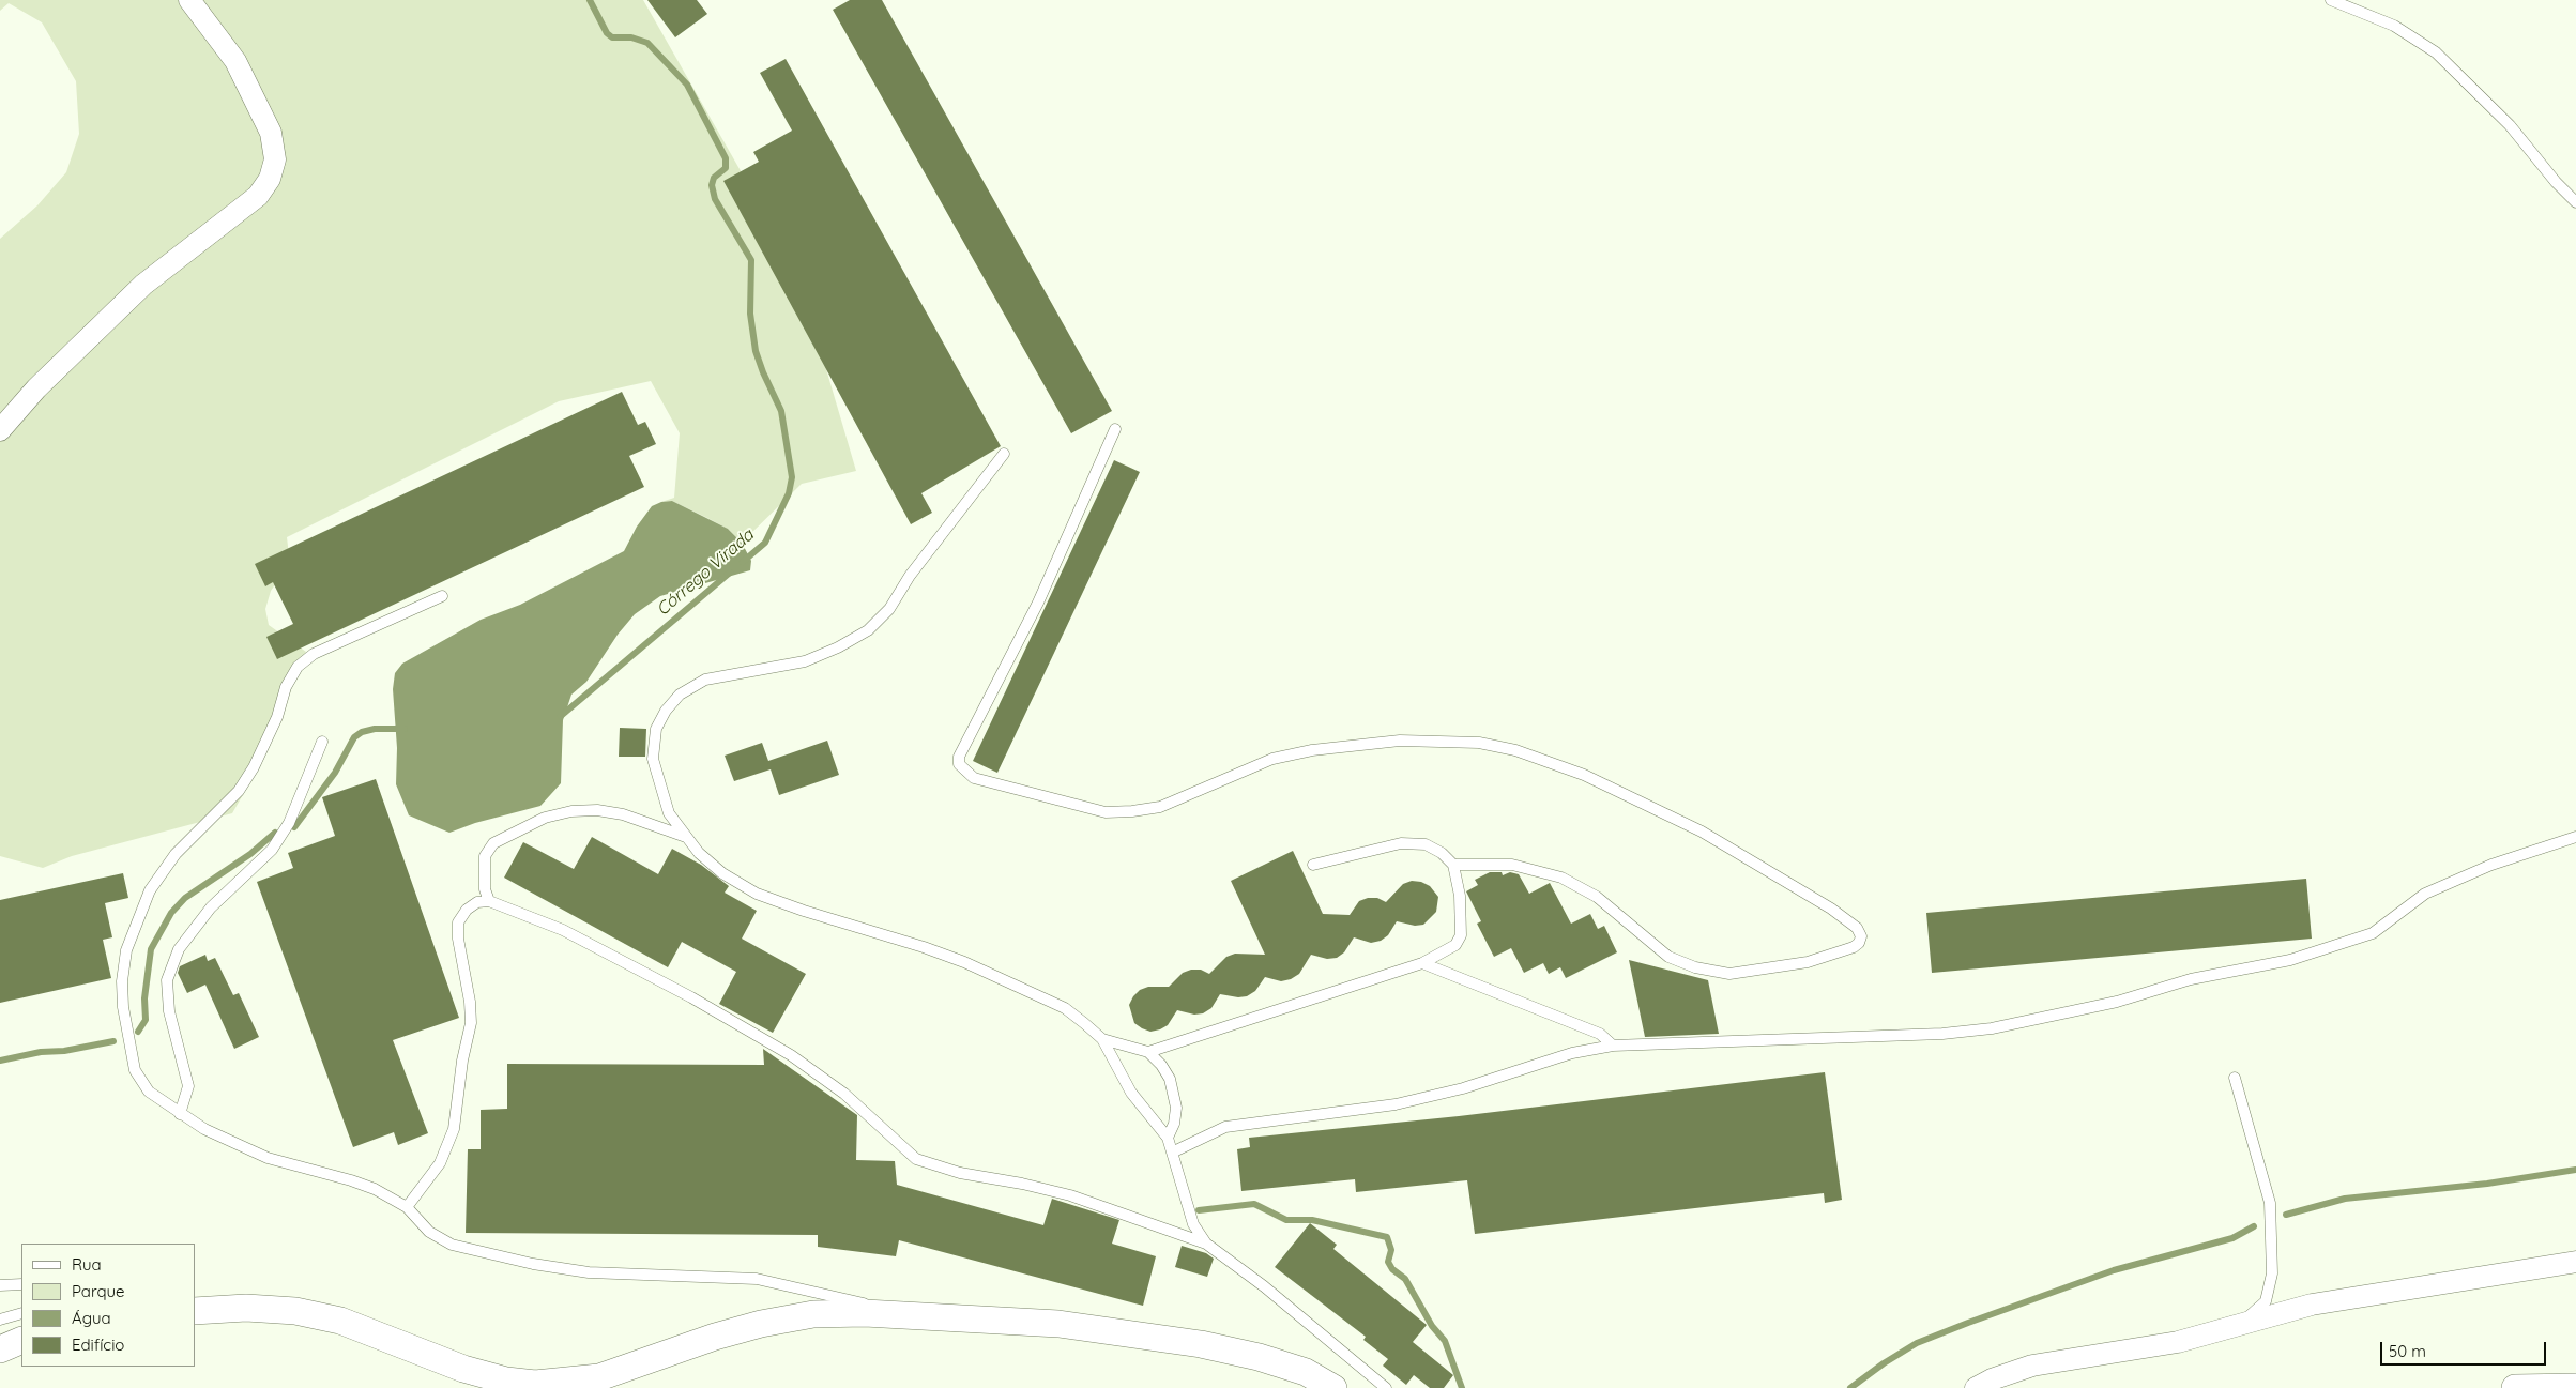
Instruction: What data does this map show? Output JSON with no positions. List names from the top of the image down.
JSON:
{
  "water": ["Córrego Virada"],
  "legend": [
    "Rua",
    "Parque",
    "Água",
    "Edifício"
  ],
  "scale_bar": "50 m"
}
